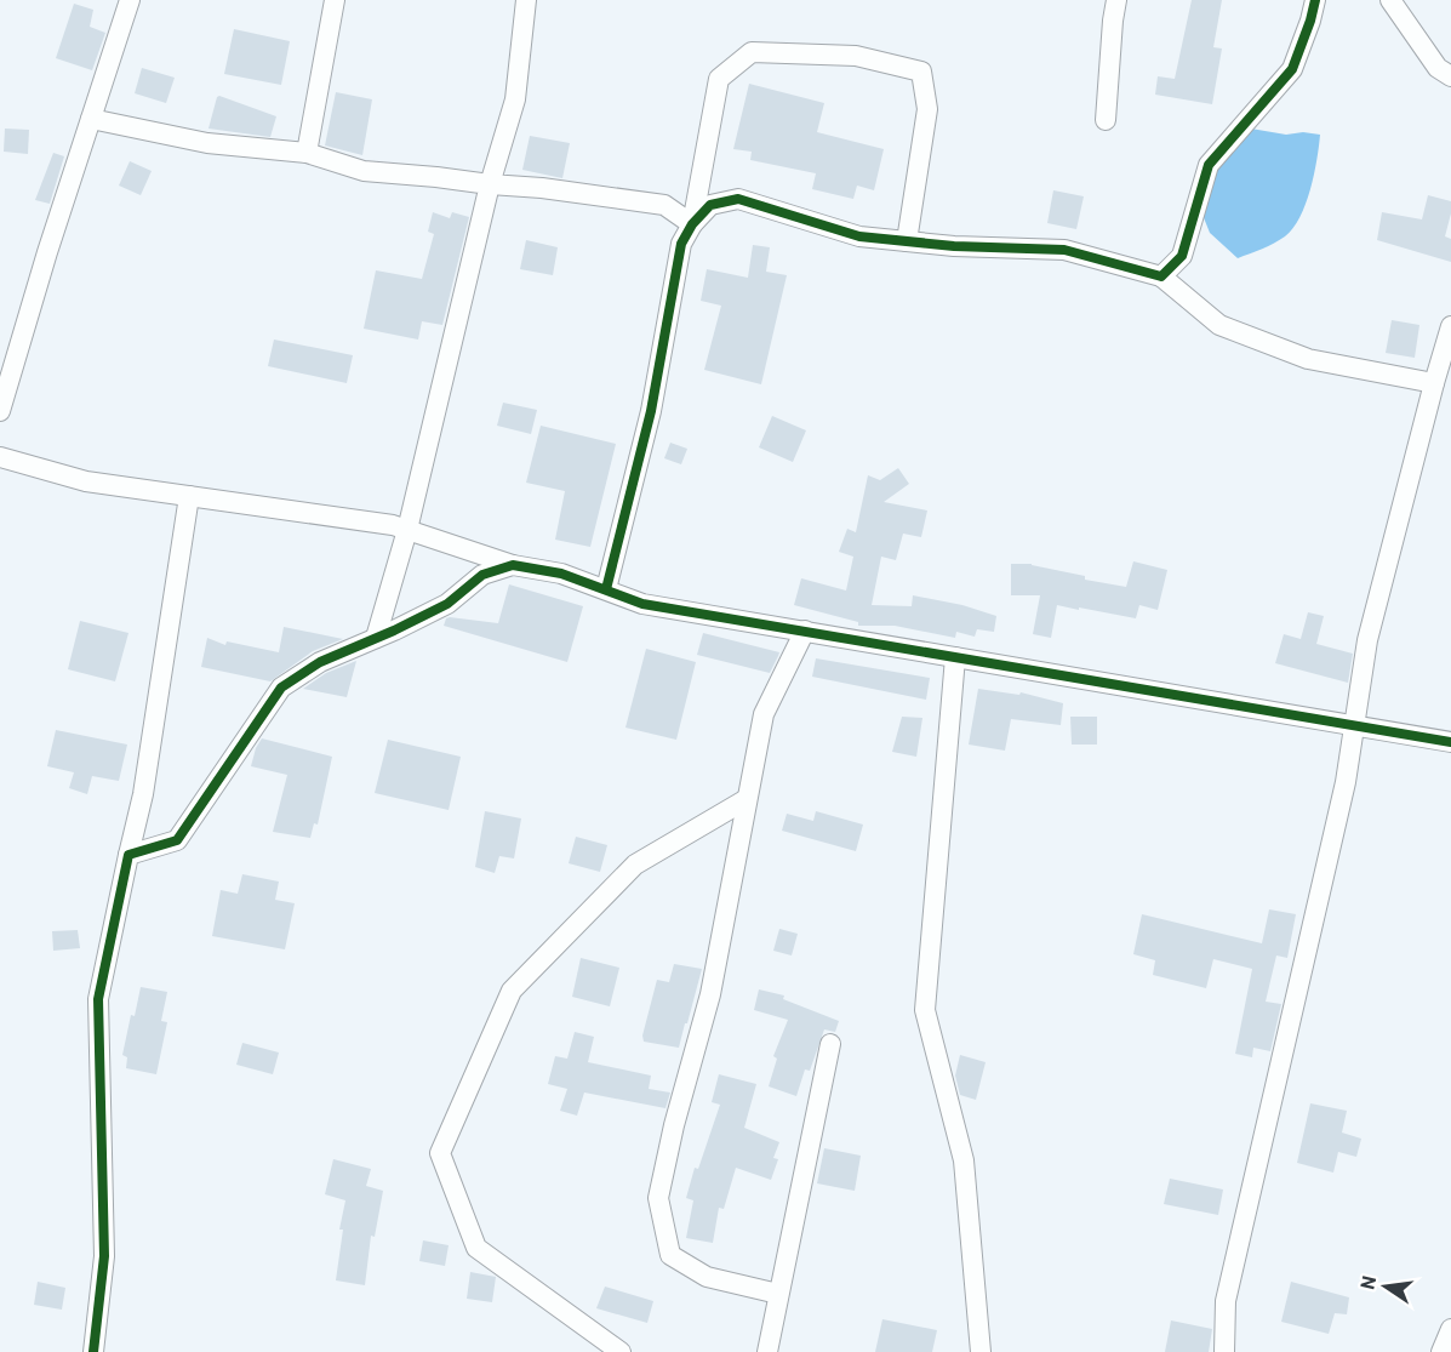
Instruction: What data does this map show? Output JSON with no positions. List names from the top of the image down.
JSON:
{
  "north": "left"
}
